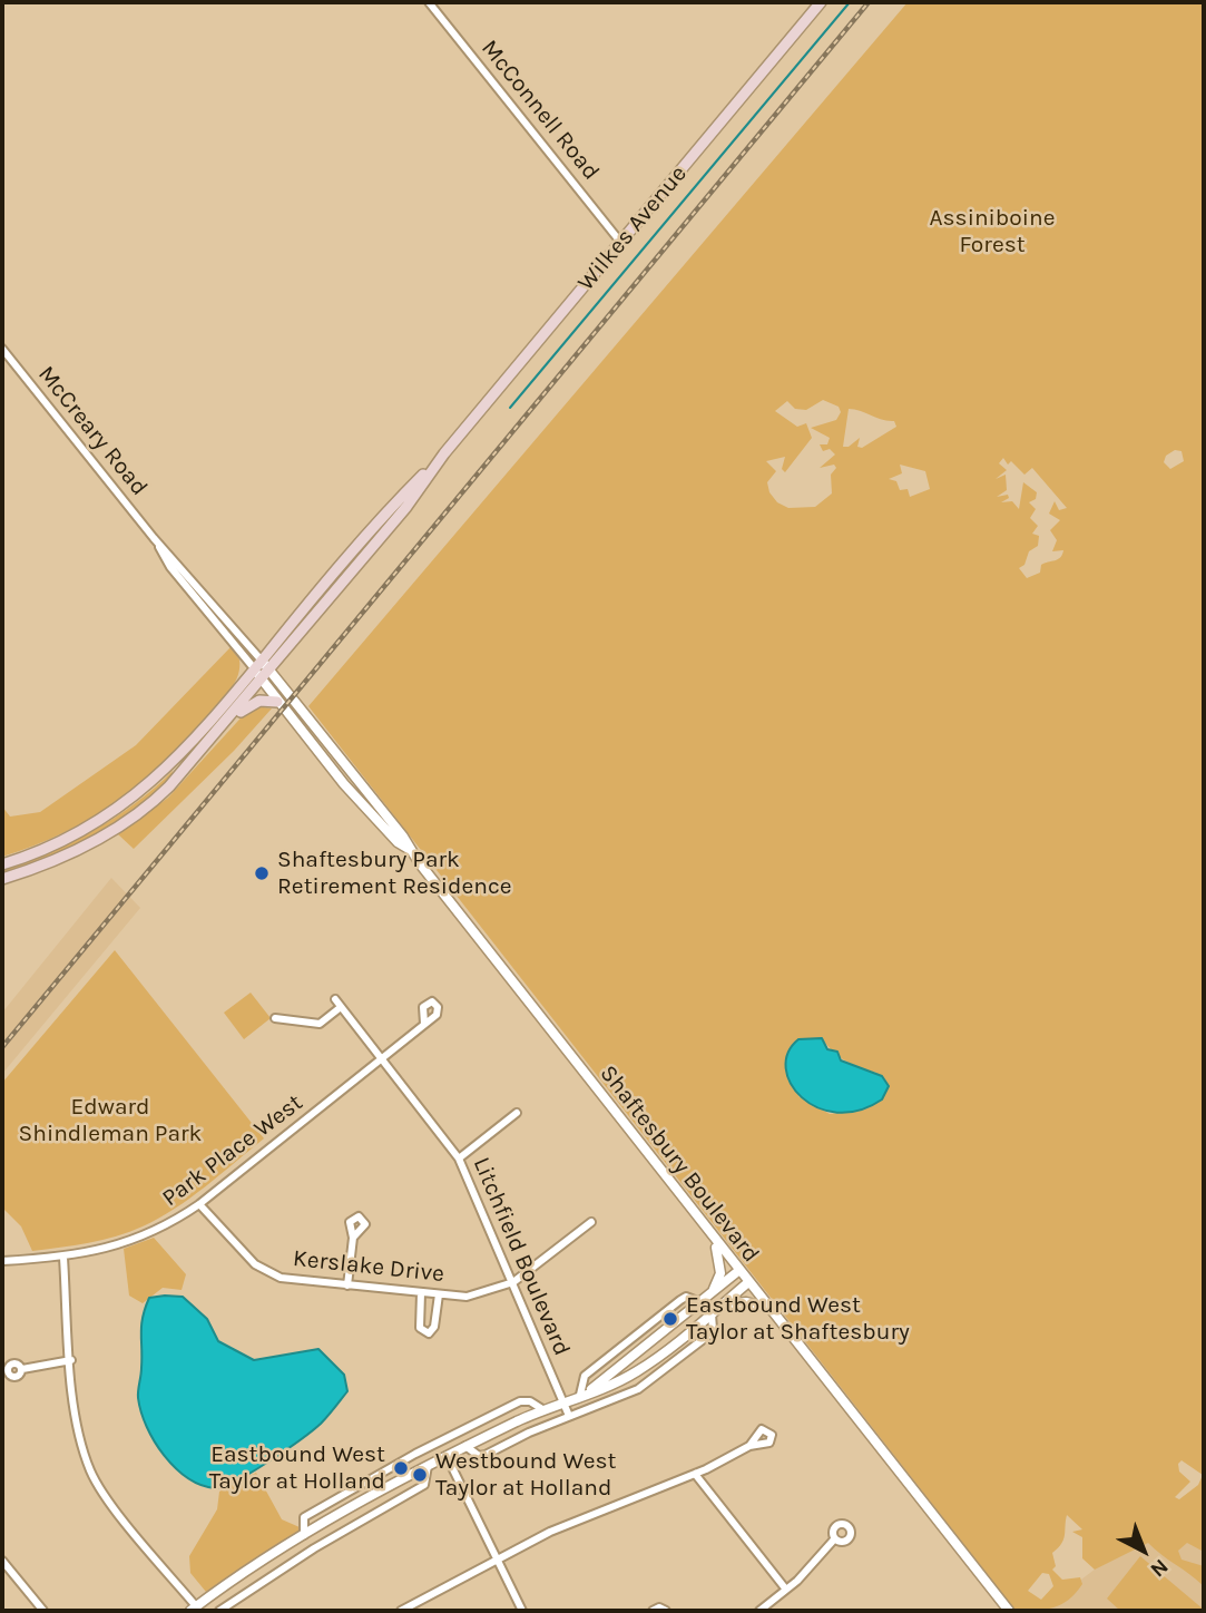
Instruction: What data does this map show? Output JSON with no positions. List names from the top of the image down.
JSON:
{
  "streets": {
    "main road": ["Wilkes Avenue"],
    "street": [
      "McConnell Road",
      "McCreary Road",
      "Park Place West",
      "Shaftesbury Boulevard",
      "Litchfield Boulevard",
      "Kerslake Drive"
    ]
  },
  "crossings": [
    ["McConnell Road", "Wilkes Avenue"],
    ["Wilkes Avenue", "McCreary Road"],
    ["Wilkes Avenue", "Shaftesbury Boulevard"],
    ["McCreary Road", "Shaftesbury Boulevard"],
    ["Park Place West", "Litchfield Boulevard"],
    ["Park Place West", "Kerslake Drive"],
    ["Litchfield Boulevard", "Kerslake Drive"]
  ],
  "parks": ["Assiniboine Forest", "Edward Shindleman Park"],
  "places": [
    "Shaftesbury Park Retirement Residence",
    "Eastbound West Taylor at Shaftesbury",
    "Eastbound West Taylor at Holland",
    "Westbound West Taylor at Holland"
  ],
  "north": "bottom right"
}
